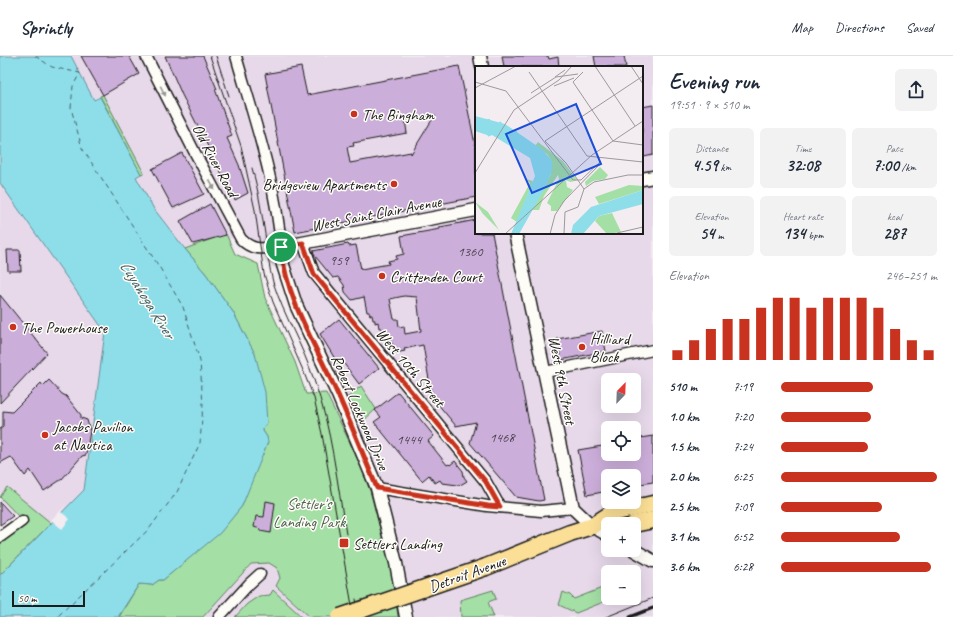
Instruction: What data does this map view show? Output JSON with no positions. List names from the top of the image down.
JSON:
{
  "streets": {
    "main road": ["Detroit Avenue"],
    "street": [
      "Old River Road",
      "West Saint Clair Avenue",
      "West 10th Street",
      "West 9th Street",
      "Robert Lockwood Drive"
    ]
  },
  "crossings": [
    ["Old River Road", "West Saint Clair Avenue"],
    ["Old River Road", "Robert Lockwood Drive"],
    ["West Saint Clair Avenue", "West 10th Street"],
    ["West Saint Clair Avenue", "Robert Lockwood Drive"]
  ],
  "water": ["Cuyahoga River"],
  "parks": ["Settler's Landing Park"],
  "places": {
    "other": [
      "The Bingham",
      "Bridgeview Apartments",
      "Crittenden Court",
      "The Powerhouse",
      "Hilliard Block",
      "Jacobs Pavilion at Nautica"
    ],
    "transit": ["Settlers Landing"]
  },
  "house_numbers": [
    "1360",
    "959",
    "1468",
    "1444"
  ],
  "scale_bar": "50 m",
  "north": "top right",
  "page": {
    "header": "Sprintly",
    "nav": ["Map", "Directions", "Saved"],
    "heading": ["Evening run", "19:51 · 9 × 510 m"],
    "stats": [
      ["Distance", "4.59 km"],
      ["Time", "32:08"],
      ["Pace", "7:00 /km"],
      ["Elevation", "54 m"],
      ["Heart rate", "134 bpm"],
      ["kcal", "287"]
    ],
    "chart": ["Elevation", "246–251 m"],
    "list": [
      {
        "name": "510 m",
        "note": "7:19"
      },
      {
        "name": "1.0 km",
        "note": "7:20"
      },
      {
        "name": "1.5 km",
        "note": "7:24"
      },
      {
        "name": "2.0 km",
        "note": "6:25"
      },
      {
        "name": "2.5 km",
        "note": "7:09"
      },
      {
        "name": "3.1 km",
        "note": "6:52"
      },
      {
        "name": "3.6 km",
        "note": "6:28"
      }
    ],
    "map_buttons": ["+", "−"],
    "scale": "50 m"
  }
}
